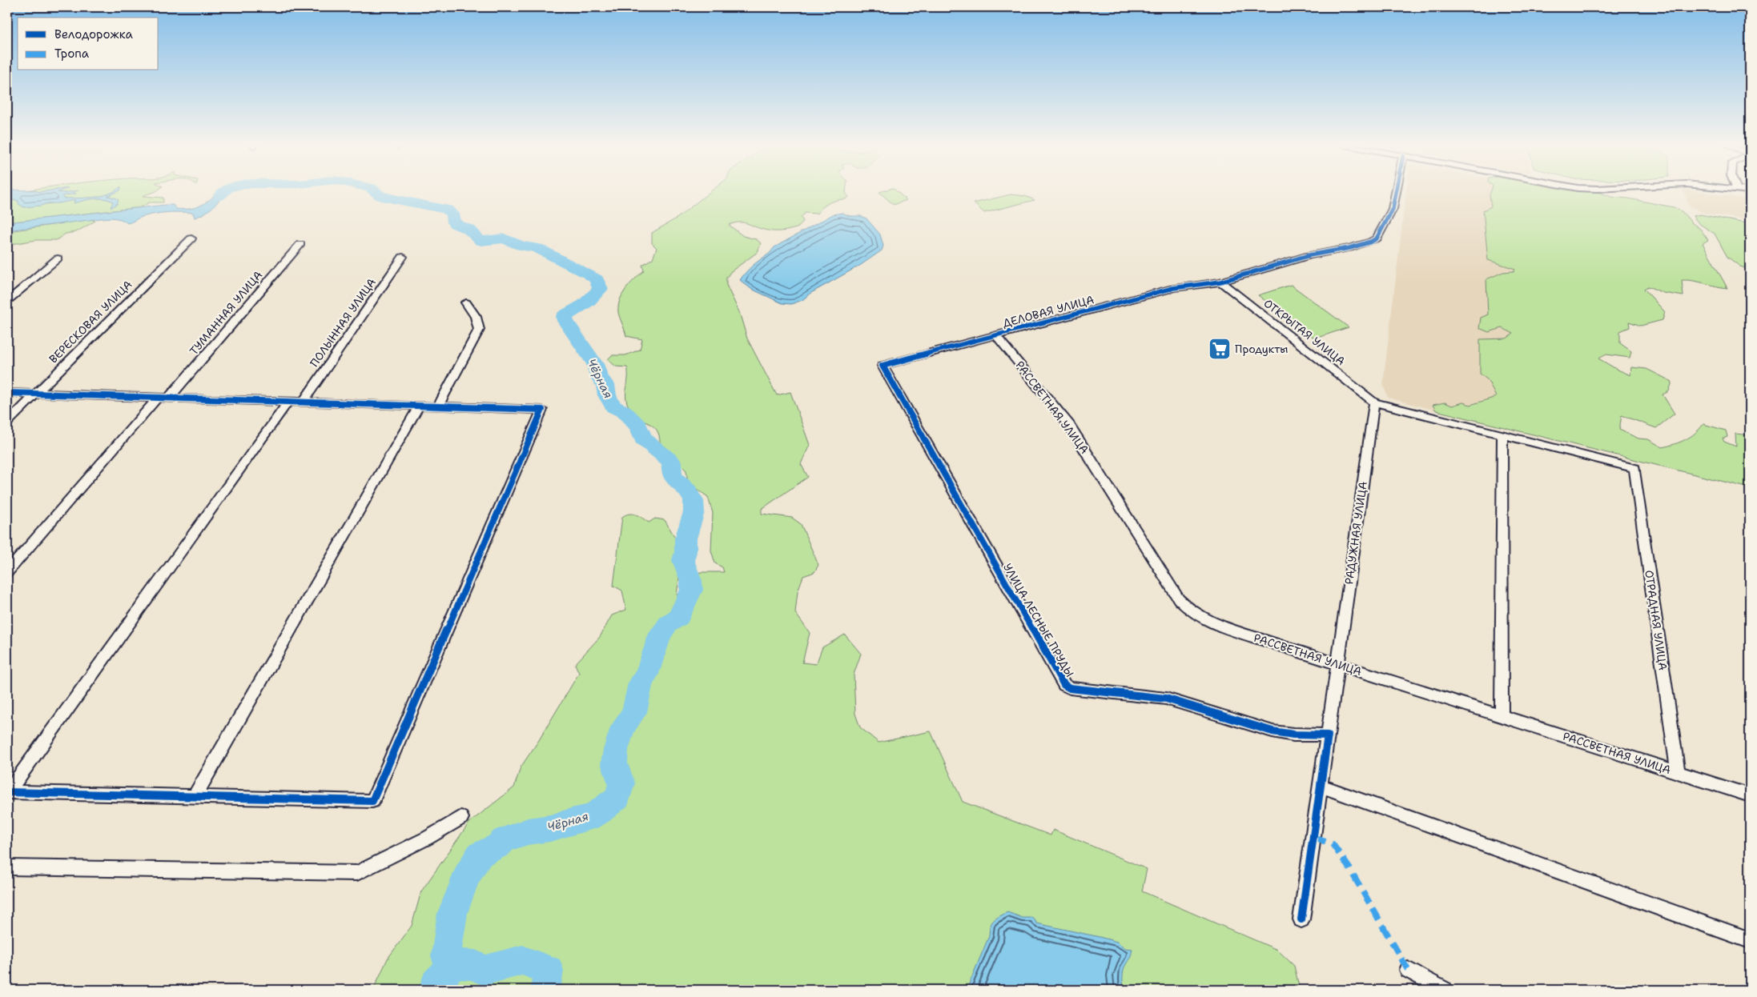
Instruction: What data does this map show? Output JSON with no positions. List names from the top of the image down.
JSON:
{
  "streets": {
    "street": [
      "ДЕЛОВАЯ УЛИЦА",
      "ТУМАННАЯ УЛИЦА",
      "ВЕРЕСКОВАЯ УЛИЦА",
      "ПОЛЫННАЯ УЛИЦА",
      "ОТКРЫТАЯ УЛИЦА",
      "РАССВЕТНАЯ УЛИЦА",
      "РАДУЖНАЯ УЛИЦА",
      "УЛИЦА ЛЕСНЫЕ ПРУДЫ",
      "ОТРАДНАЯ УЛИЦА"
    ]
  },
  "crossings": [
    ["ДЕЛОВАЯ УЛИЦА", "ОТКРЫТАЯ УЛИЦА"],
    ["ДЕЛОВАЯ УЛИЦА", "РАССВЕТНАЯ УЛИЦА"],
    ["ДЕЛОВАЯ УЛИЦА", "УЛИЦА ЛЕСНЫЕ ПРУДЫ"],
    ["ОТКРЫТАЯ УЛИЦА", "РАДУЖНАЯ УЛИЦА"],
    ["РАССВЕТНАЯ УЛИЦА", "РАДУЖНАЯ УЛИЦА"],
    ["РАССВЕТНАЯ УЛИЦА", "ОТРАДНАЯ УЛИЦА"],
    ["РАДУЖНАЯ УЛИЦА", "УЛИЦА ЛЕСНЫЕ ПРУДЫ"]
  ],
  "water": ["Чёрная"],
  "places": {
    "supermarket": ["Продукты"]
  },
  "legend": ["Велодорожка", "Тропа"]
}
